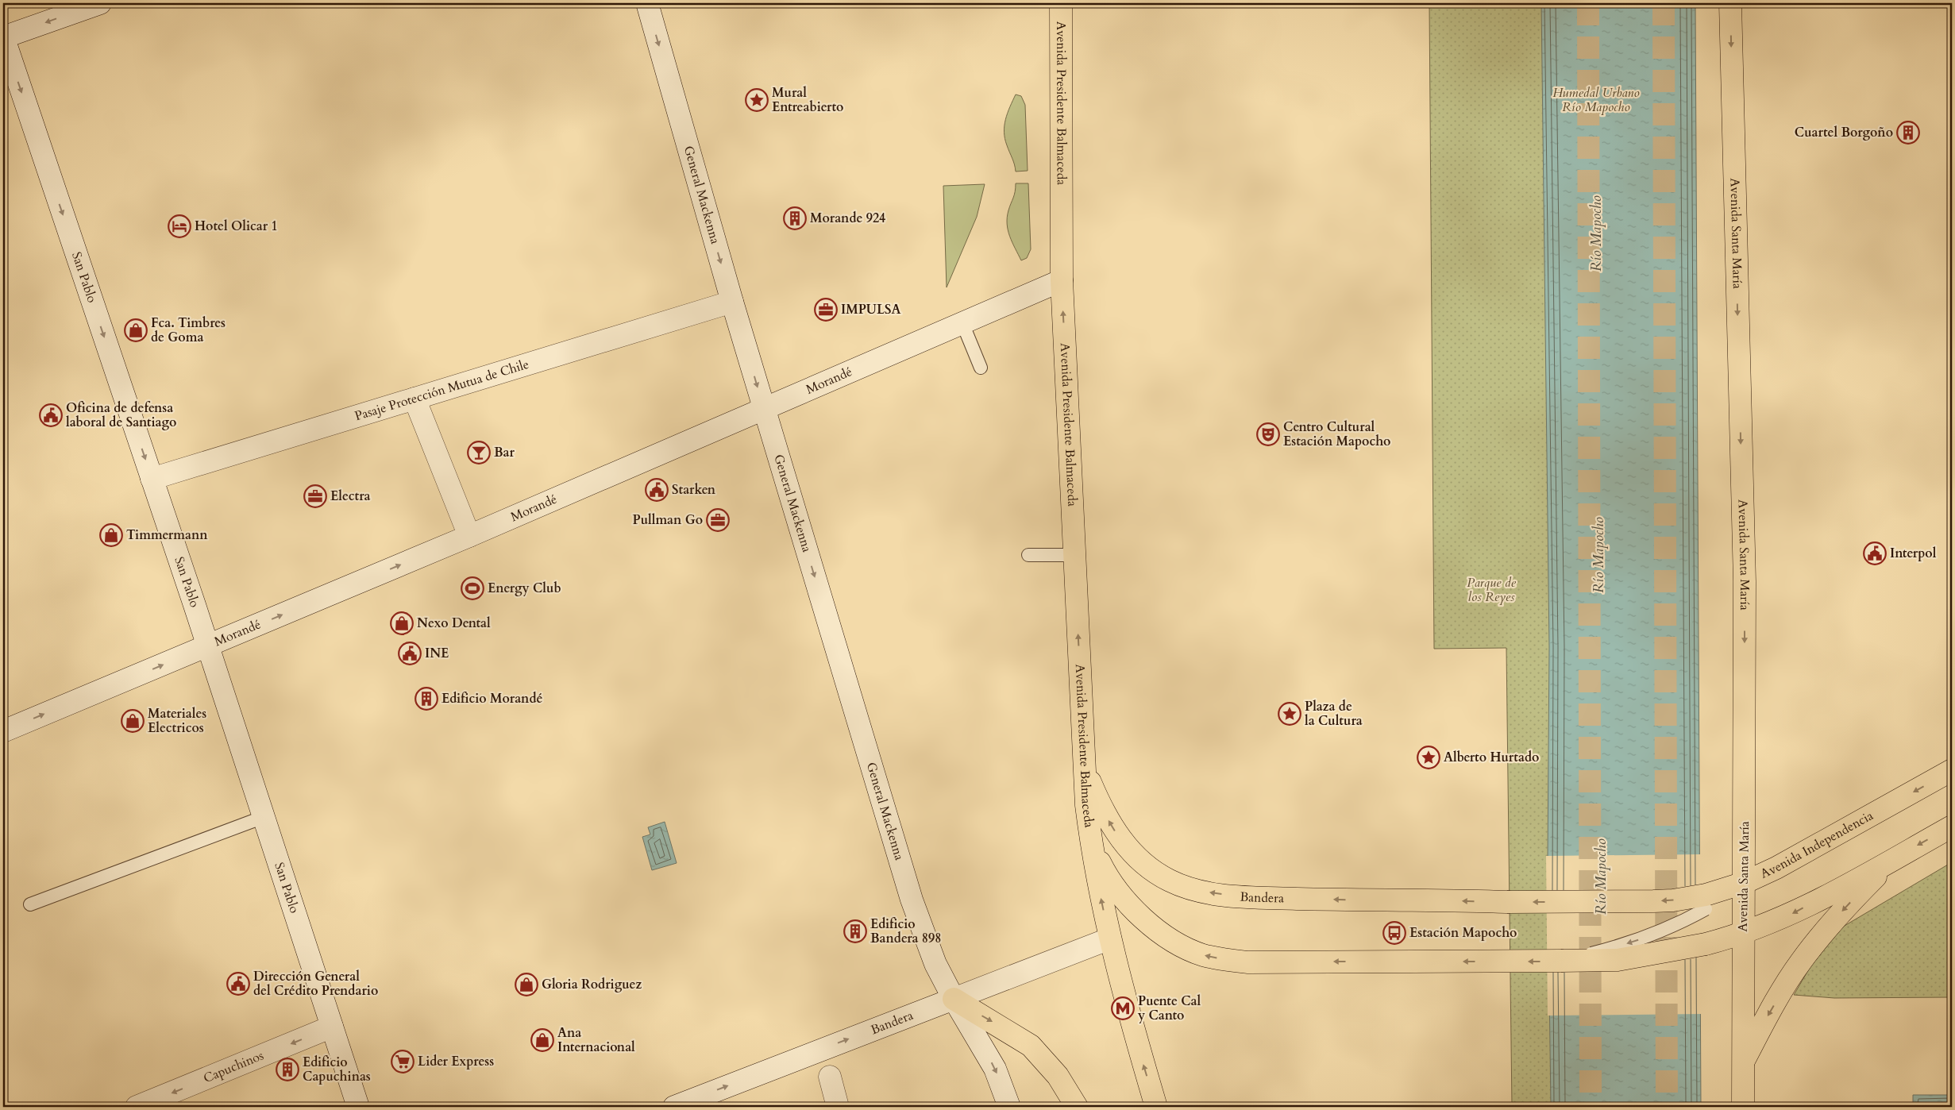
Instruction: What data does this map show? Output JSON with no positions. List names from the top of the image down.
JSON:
{
  "streets": {
    "main road": [
      "Avenida Presidente Balmaceda",
      "Avenida Santa María",
      "Avenida Independencia",
      "Bandera"
    ],
    "street": [
      "General Mackenna",
      "San Pablo",
      "Morandé",
      "Pasaje Protección Mutua de Chile",
      "Capuchinos"
    ]
  },
  "crossings": [
    ["Avenida Presidente Balmaceda", "Morandé"],
    ["Avenida Presidente Balmaceda", "Bandera"],
    ["General Mackenna", "Morandé"],
    ["General Mackenna", "Pasaje Protección Mutua de Chile"],
    ["General Mackenna", "Bandera"],
    ["Avenida Santa María", "Avenida Independencia"],
    ["San Pablo", "Morandé"],
    ["San Pablo", "Pasaje Protección Mutua de Chile"],
    ["San Pablo", "Capuchinos"],
    ["Avenida Independencia", "Bandera"]
  ],
  "one_way": [
    "Avenida Presidente Balmaceda",
    "General Mackenna",
    "Avenida Santa María",
    "San Pablo",
    "Morandé",
    "Capuchinos"
  ],
  "water": ["Río Mapocho"],
  "parks": ["Humedal Urbano Río Mapocho", "Parque de los Reyes"],
  "places": {
    "place": ["Mural Entreabierto", "Plaza de la Cultura", "Alberto Hurtado"],
    "building": [
      "Cuartel Borgoño",
      "Morande 924",
      "Edificio Morandé",
      "Edificio Bandera 898",
      "Edificio Capuchinas"
    ],
    "hotel": ["Hotel Olicar 1"],
    "office": ["IMPULSA", "Electra", "Pullman Go"],
    "shop": [
      "Fca. Timbres de Goma",
      "Timmermann",
      "Nexo Dental",
      "Materiales Electricos",
      "Gloria Rodriguez",
      "Ana Internacional"
    ],
    "public building": [
      "Oficina de defensa laboral de Santiago",
      "Starken",
      "Interpol",
      "INE",
      "Dirección General del Crédito Prendario"
    ],
    "theatre": ["Centro Cultural Estación Mapocho"],
    "bar": ["Bar"],
    "sports": ["Energy Club"],
    "bus stop": ["Estación Mapocho"],
    "metro station": ["Puente Cal y Canto"],
    "supermarket": ["Lider Express"]
  }
}
